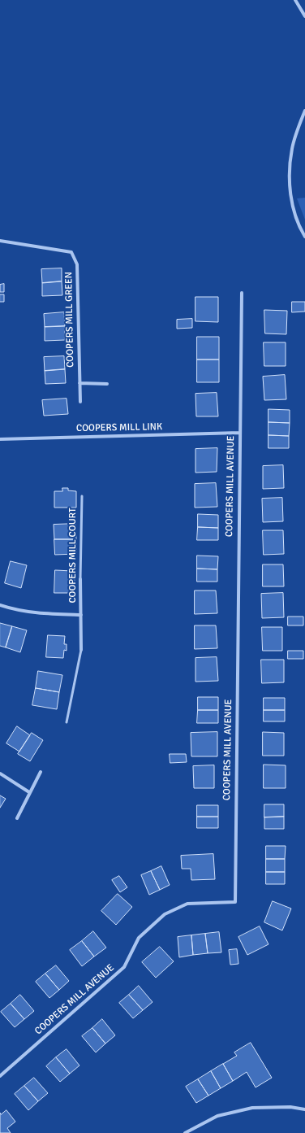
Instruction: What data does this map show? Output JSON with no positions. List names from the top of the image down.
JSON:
{
  "streets": {
    "street": [
      "COOPERS MILL GREEN",
      "COOPERS MILL LINK",
      "COOPERS MILL AVENUE",
      "COOPERS MILL COURT"
    ]
  },
  "crossings": [
    ["COOPERS MILL LINK", "COOPERS MILL AVENUE"]
  ]
}
